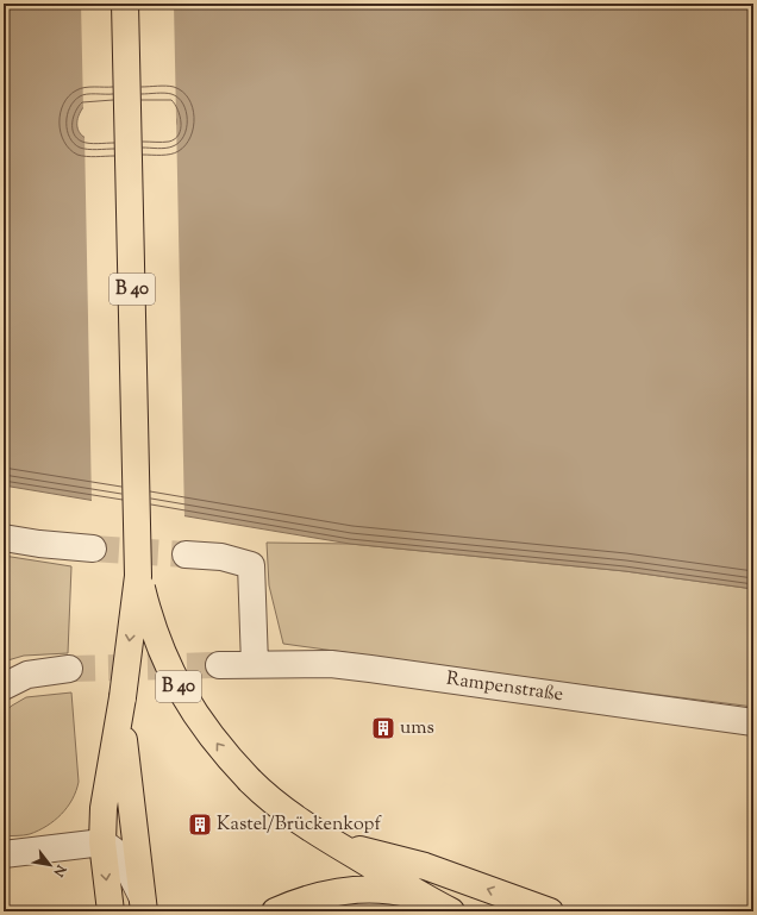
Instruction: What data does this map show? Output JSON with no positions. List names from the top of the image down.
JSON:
{
  "streets": {
    "main road": ["B 40"],
    "street": ["Rampenstraße"]
  },
  "places": {
    "building": ["ums", "Kastel/Brückenkopf"]
  },
  "north": "bottom right"
}
